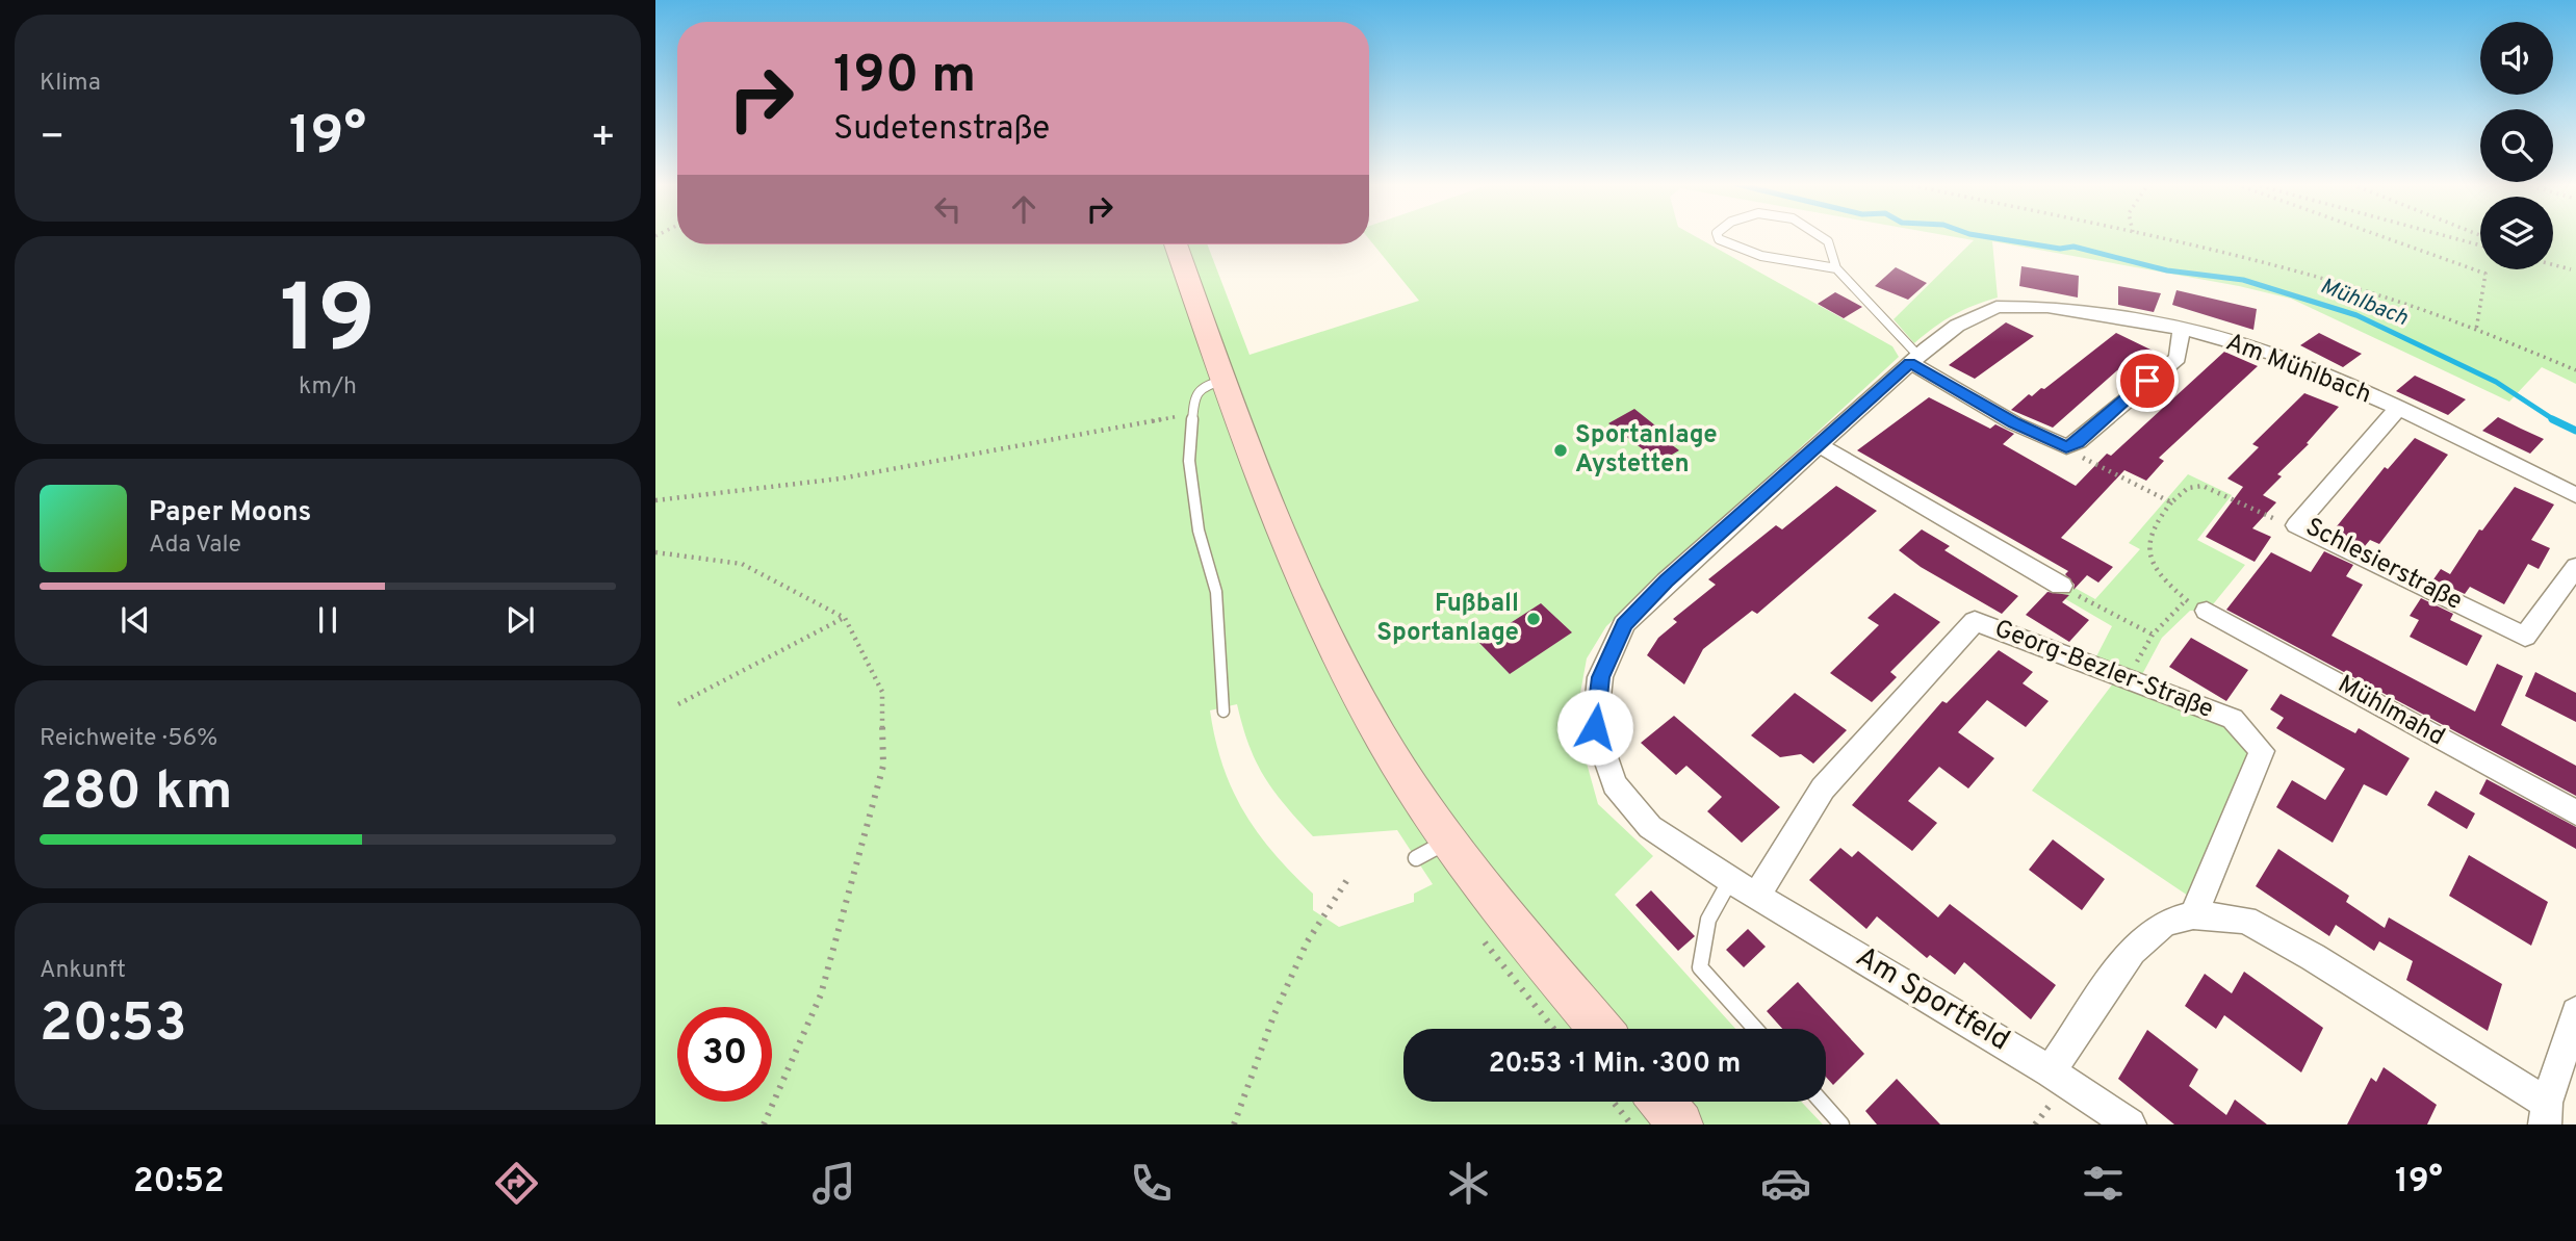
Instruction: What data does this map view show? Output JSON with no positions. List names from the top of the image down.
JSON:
{
  "streets": {
    "street": [
      "Am Mühlbach",
      "Schlesierstraße",
      "Georg-Bezler-Straße",
      "Mühlmahd",
      "Am Sportfeld"
    ]
  },
  "crossings": [
    ["Am Mühlbach", "Schlesierstraße"],
    ["Am Mühlbach", "Am Sportfeld"],
    ["Georg-Bezler-Straße", "Am Sportfeld"]
  ],
  "water": ["Mühlbach"],
  "places": ["Sportanlage Aystetten", "Fußball Sportanlage"],
  "page": {
    "tile": [
      "Klima",
      ["19", "km/h"],
      ["Reichweite · 56%", "280 km"],
      ["Ankunft", "20:53"]
    ],
    "turn": ["190 m", "Sudetenstraße"],
    "heat": ["−", "19°", "+"],
    "song": ["Paper Moons", "Ada Vale"],
    "limit": "30",
    "trip": "20:53 · 1 Min. · 300 m",
    "tabs": ["20:52", "19°"]
  }
}
